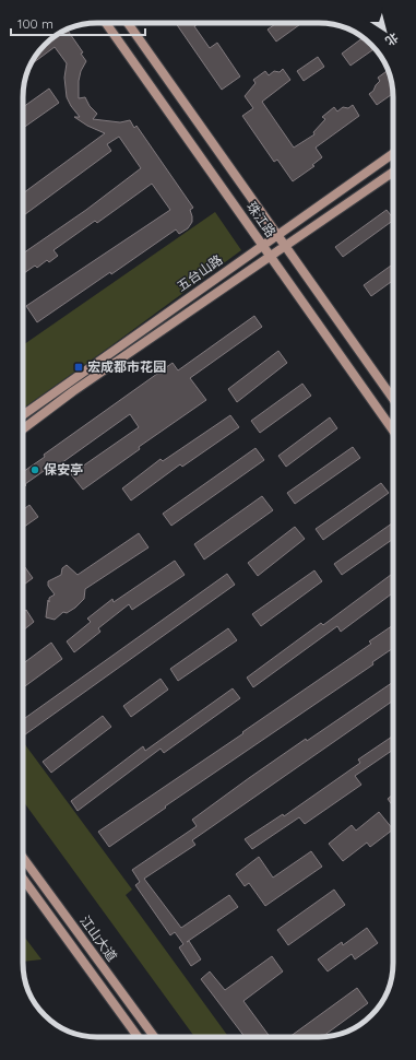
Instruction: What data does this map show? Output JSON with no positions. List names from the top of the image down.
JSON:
{
  "streets": {
    "main road": ["珠江路", "五台山路", "江山大道"]
  },
  "crossings": [
    ["珠江路", "五台山路"]
  ],
  "places": {
    "transit": ["宏成都市花园"],
    "other": ["保安亭"]
  },
  "scale_bar": "100 m",
  "north": "bottom right"
}
